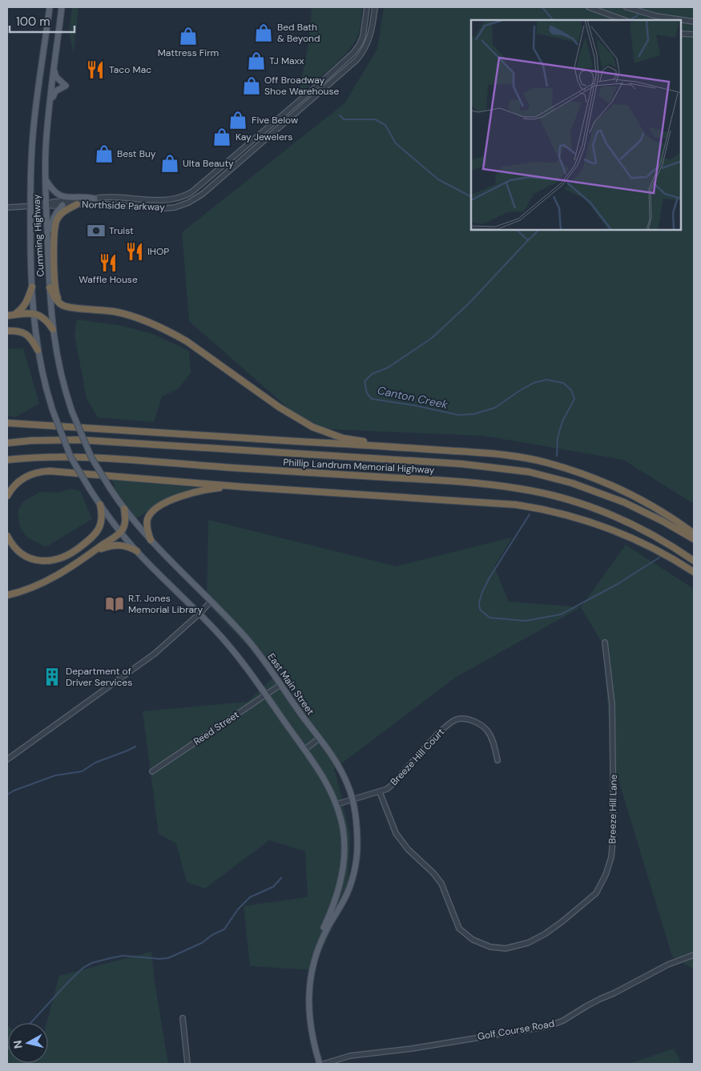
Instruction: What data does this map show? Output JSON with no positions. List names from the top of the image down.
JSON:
{
  "streets": {
    "highway": ["Phillip Landrum Memorial Highway"],
    "main road": ["Cumming Highway", "East Main Street"],
    "street": [
      "Northside Parkway",
      "Reed Street",
      "Breeze Hill Court",
      "Breeze Hill Lane",
      "Golf Course Road"
    ]
  },
  "crossings": [
    ["Northside Parkway", "Cumming Highway"],
    ["Cumming Highway", "East Main Street"],
    ["East Main Street", "Reed Street"],
    ["East Main Street", "Breeze Hill Court"],
    ["Breeze Hill Court", "Breeze Hill Lane"]
  ],
  "water": ["Canton Creek"],
  "places": {
    "shop": [
      "Bed Bath & Beyond",
      "Mattress Firm",
      "TJ Maxx",
      "Off Broadway Shoe Warehouse",
      "Five Below",
      "Kay Jewelers",
      "Best Buy",
      "Ulta Beauty"
    ],
    "restaurant": ["Taco Mac", "IHOP", "Waffle House"],
    "bank": ["Truist"],
    "library": ["R.T. Jones Memorial Library"],
    "building": ["Department of Driver Services"]
  },
  "scale_bar": "100 m",
  "north": "left"
}
